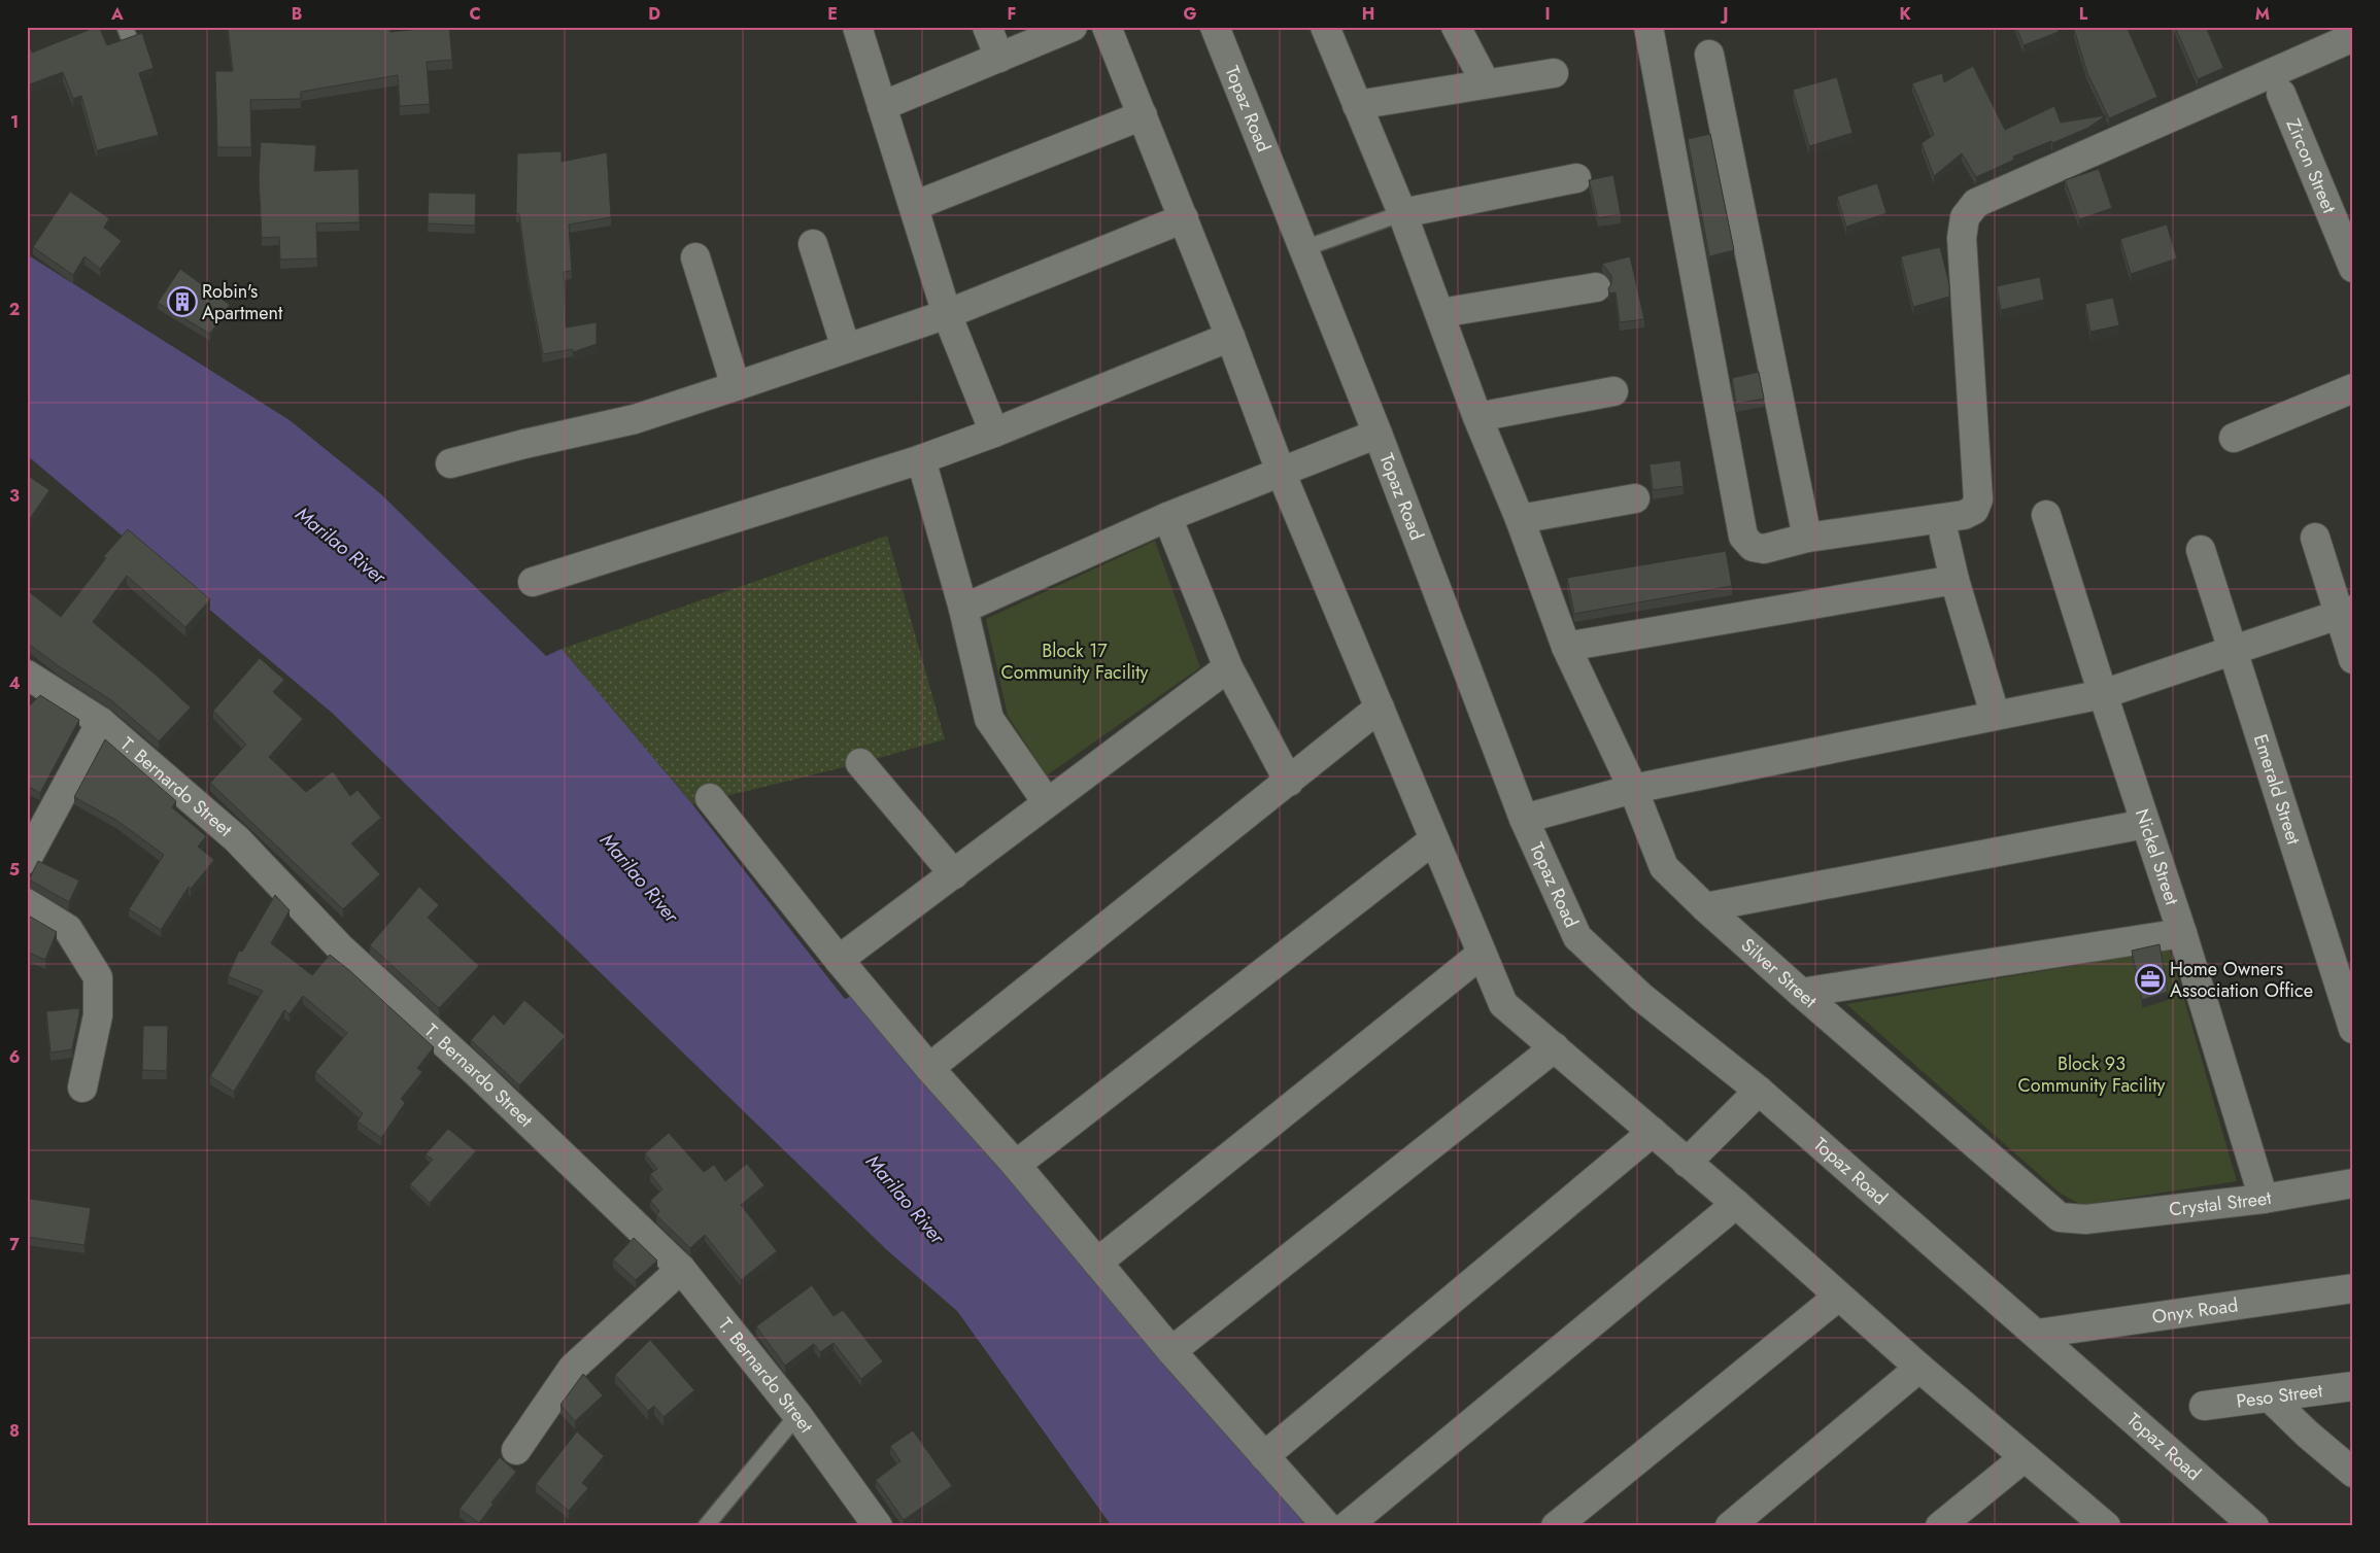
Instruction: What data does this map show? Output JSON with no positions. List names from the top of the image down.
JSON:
{
  "streets": {
    "street": [
      "Topaz Road",
      "Zircon Street",
      "T. Bernardo Street",
      "Emerald Street",
      "Nickel Street",
      "Silver Street",
      "Crystal Street",
      "Onyx Road",
      "Peso Street"
    ]
  },
  "crossings": [
    ["Topaz Road", "Onyx Road"],
    ["Nickel Street", "Crystal Street"],
    ["Silver Street", "Crystal Street"]
  ],
  "water": ["Marilao River"],
  "parks": ["Block 17 Community Facility", "Block 93 Community Facility"],
  "places": {
    "building": ["Robin's Apartment"],
    "office": ["Home Owners Association Office"]
  },
  "grid": {
    "columns": [
      "A",
      "B",
      "C",
      "D",
      "E",
      "F",
      "G",
      "H",
      "I",
      "J",
      "K",
      "L",
      "M"
    ],
    "rows": [
      "1",
      "2",
      "3",
      "4",
      "5",
      "6",
      "7",
      "8"
    ]
  }
}
